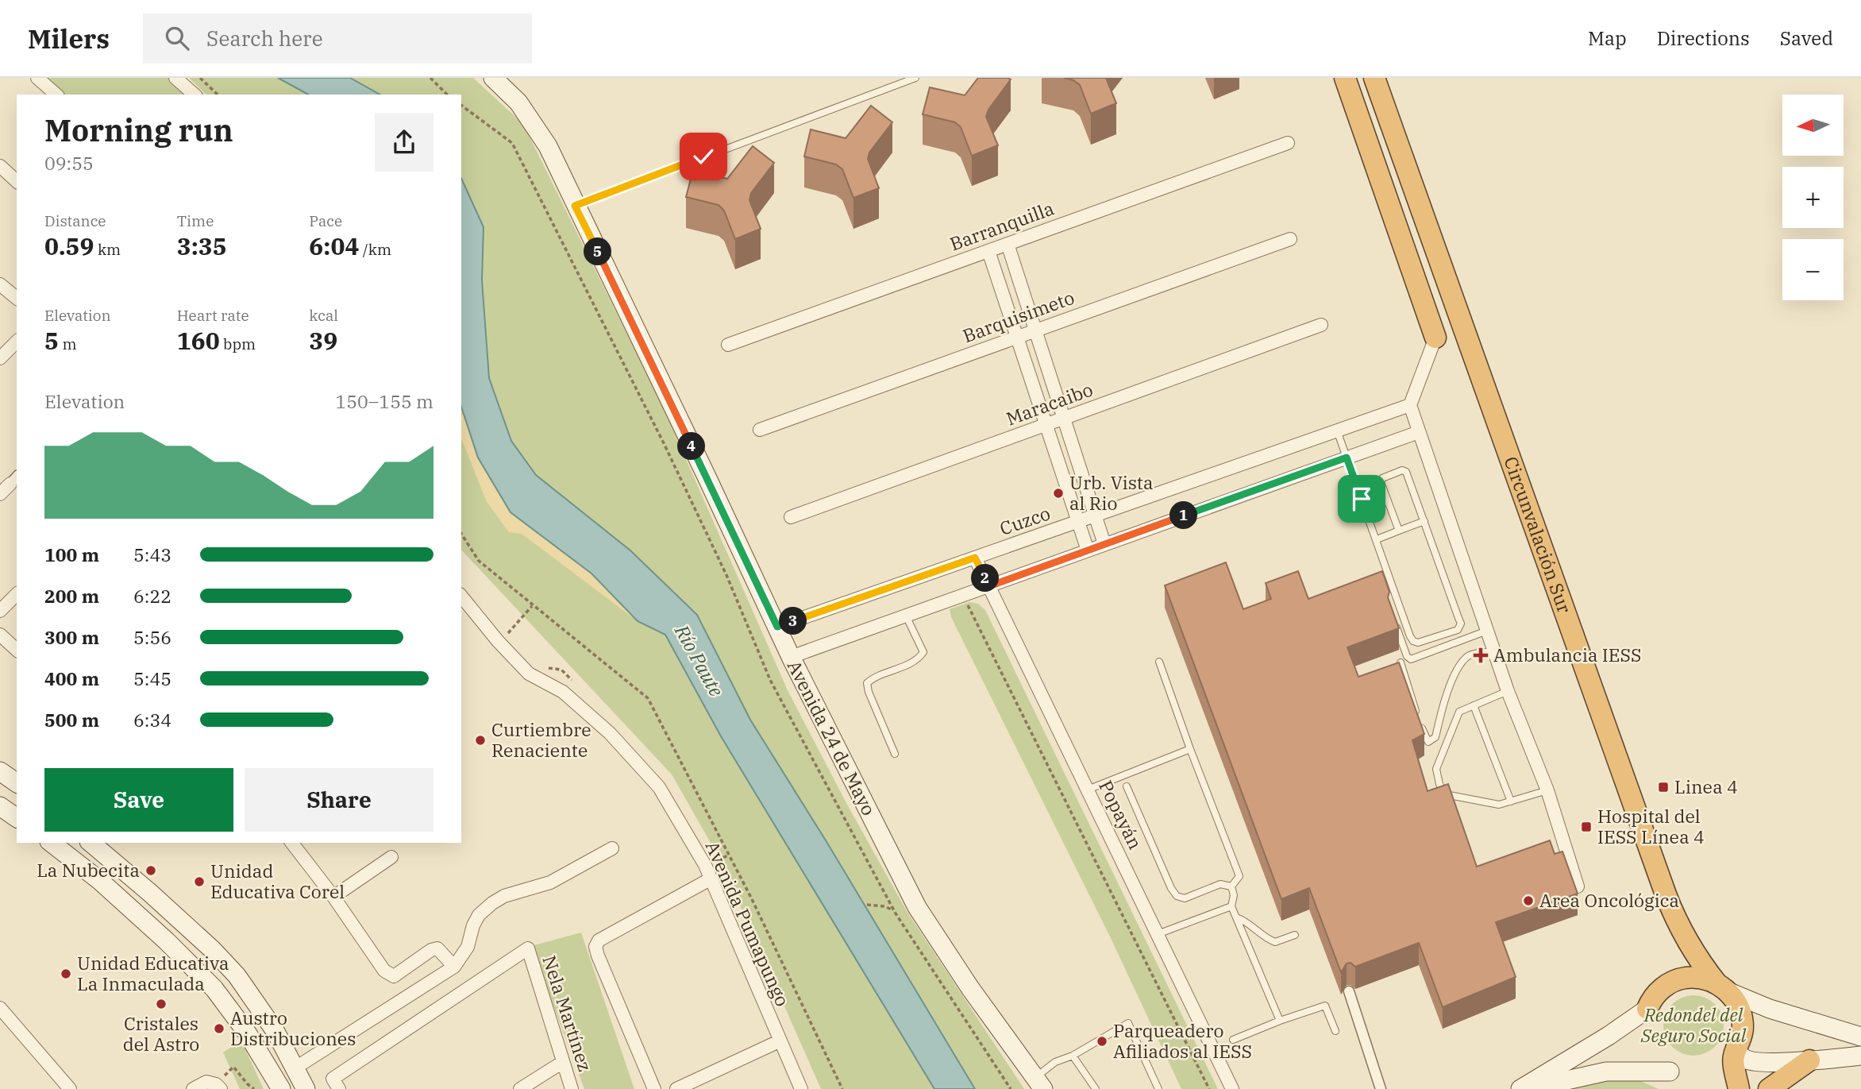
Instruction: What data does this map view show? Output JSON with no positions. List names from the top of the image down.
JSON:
{
  "streets": {
    "highway": ["Circunvalación Sur"],
    "main road": ["Avenida 24 de Mayo"],
    "street": [
      "Barranquilla",
      "Barquisimeto",
      "Maracaibo",
      "Cuzco",
      "Popayán",
      "Avenida Pumapungo",
      "Nela Martínez"
    ]
  },
  "crossings": [
    ["Cuzco", "Avenida 24 de Mayo"],
    ["Cuzco", "Popayán"]
  ],
  "water": ["Río Paute"],
  "parks": ["Redondel del Seguro Social"],
  "places": {
    "other": [
      "Urb. Vista al Rio",
      "Curtiembre Renaciente",
      "La Nubecita",
      "Unidad Educativa Corel",
      "Area Oncológica",
      "Unidad Educativa La Inmaculada",
      "Cristales del Astro",
      "Austro Distribuciones",
      "Parqueadero Afiliados al IESS"
    ],
    "health": ["Ambulancia IESS"],
    "transit": ["Linea 4", "Hospital del IESS Línea 4"]
  },
  "north": "left",
  "page": {
    "header": "Milers",
    "search": "Search here",
    "nav": ["Map", "Directions", "Saved"],
    "map_buttons": ["+", "−"],
    "heading": ["Morning run", "09:55"],
    "stats": [
      ["Distance", "0.59 km"],
      ["Time", "3:35"],
      ["Pace", "6:04 /km"],
      ["Elevation", "5 m"],
      ["Heart rate", "160 bpm"],
      ["kcal", "39"]
    ],
    "pins": [
      "5",
      "4",
      "1",
      "2",
      "3"
    ],
    "chart": ["Elevation", "150–155 m"],
    "list": [
      {
        "name": "100 m",
        "note": "5:43"
      },
      {
        "name": "200 m",
        "note": "6:22"
      },
      {
        "name": "300 m",
        "note": "5:56"
      },
      {
        "name": "400 m",
        "note": "5:45"
      },
      {
        "name": "500 m",
        "note": "6:34"
      }
    ],
    "buttons": ["Save", "Share"]
  }
}
